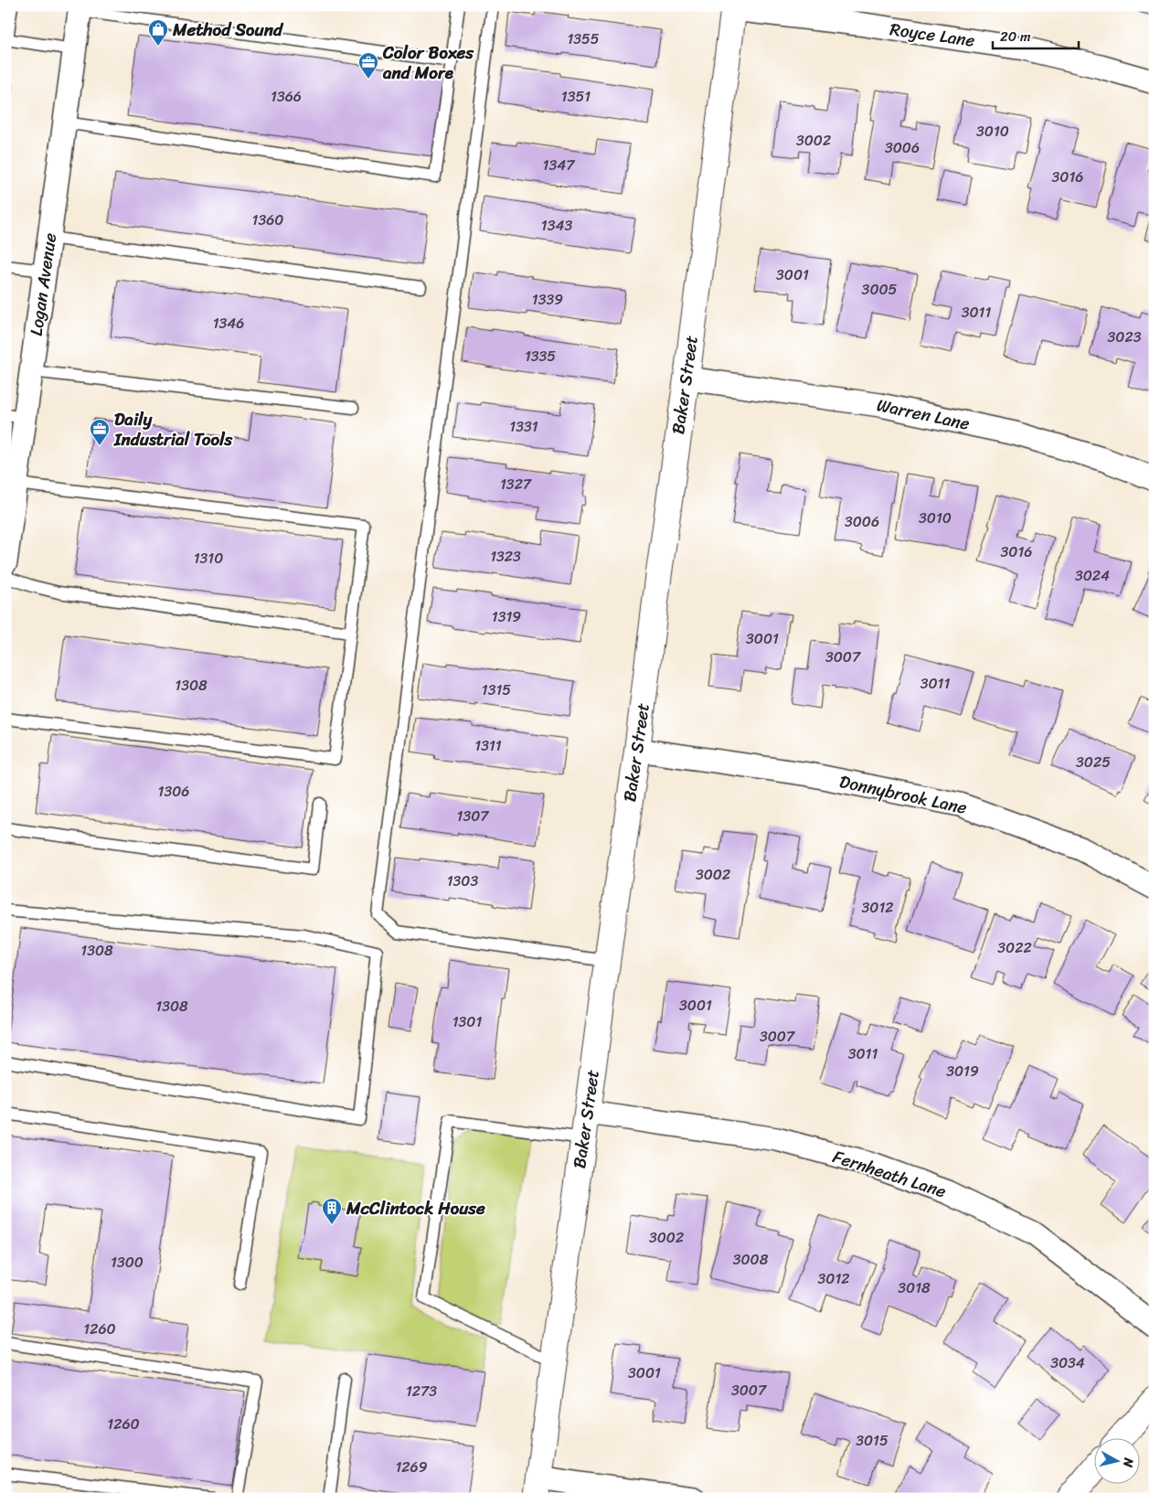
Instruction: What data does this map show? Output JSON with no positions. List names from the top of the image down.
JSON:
{
  "streets": {
    "main road": ["Baker Street"],
    "street": [
      "Royce Lane",
      "Logan Avenue",
      "Warren Lane",
      "Donnybrook Lane",
      "Fernheath Lane"
    ]
  },
  "crossings": [
    ["Royce Lane", "Baker Street"],
    ["Baker Street", "Warren Lane"],
    ["Baker Street", "Donnybrook Lane"],
    ["Baker Street", "Fernheath Lane"]
  ],
  "places": {
    "shop": ["Method Sound"],
    "office": ["Color Boxes and More", "Daily Industrial Tools"],
    "building": ["McClintock House"]
  },
  "house_numbers": [
    "1355",
    "1366",
    "1351",
    "3010",
    "3002",
    "3006",
    "1347",
    "3016",
    "1360",
    "1343",
    "3001",
    "3005",
    "1339",
    "3011",
    "1346",
    "3023",
    "1335",
    "1331",
    "1327",
    "3010",
    "3006",
    "3016",
    "1323",
    "1310",
    "3024",
    "1319",
    "3001",
    "3007",
    "3011",
    "1308",
    "1315",
    "1311",
    "3025",
    "1306",
    "1307",
    "3002",
    "1303",
    "3012",
    "3022",
    "1308",
    "3001",
    "1308",
    "1301",
    "3007",
    "3011",
    "3019",
    "3002",
    "3008",
    "1300",
    "3012",
    "3018",
    "1260",
    "3034",
    "3001",
    "3007",
    "1273",
    "1260",
    "3015",
    "1269"
  ],
  "scale_bar": "20 m",
  "north": "right"
}
